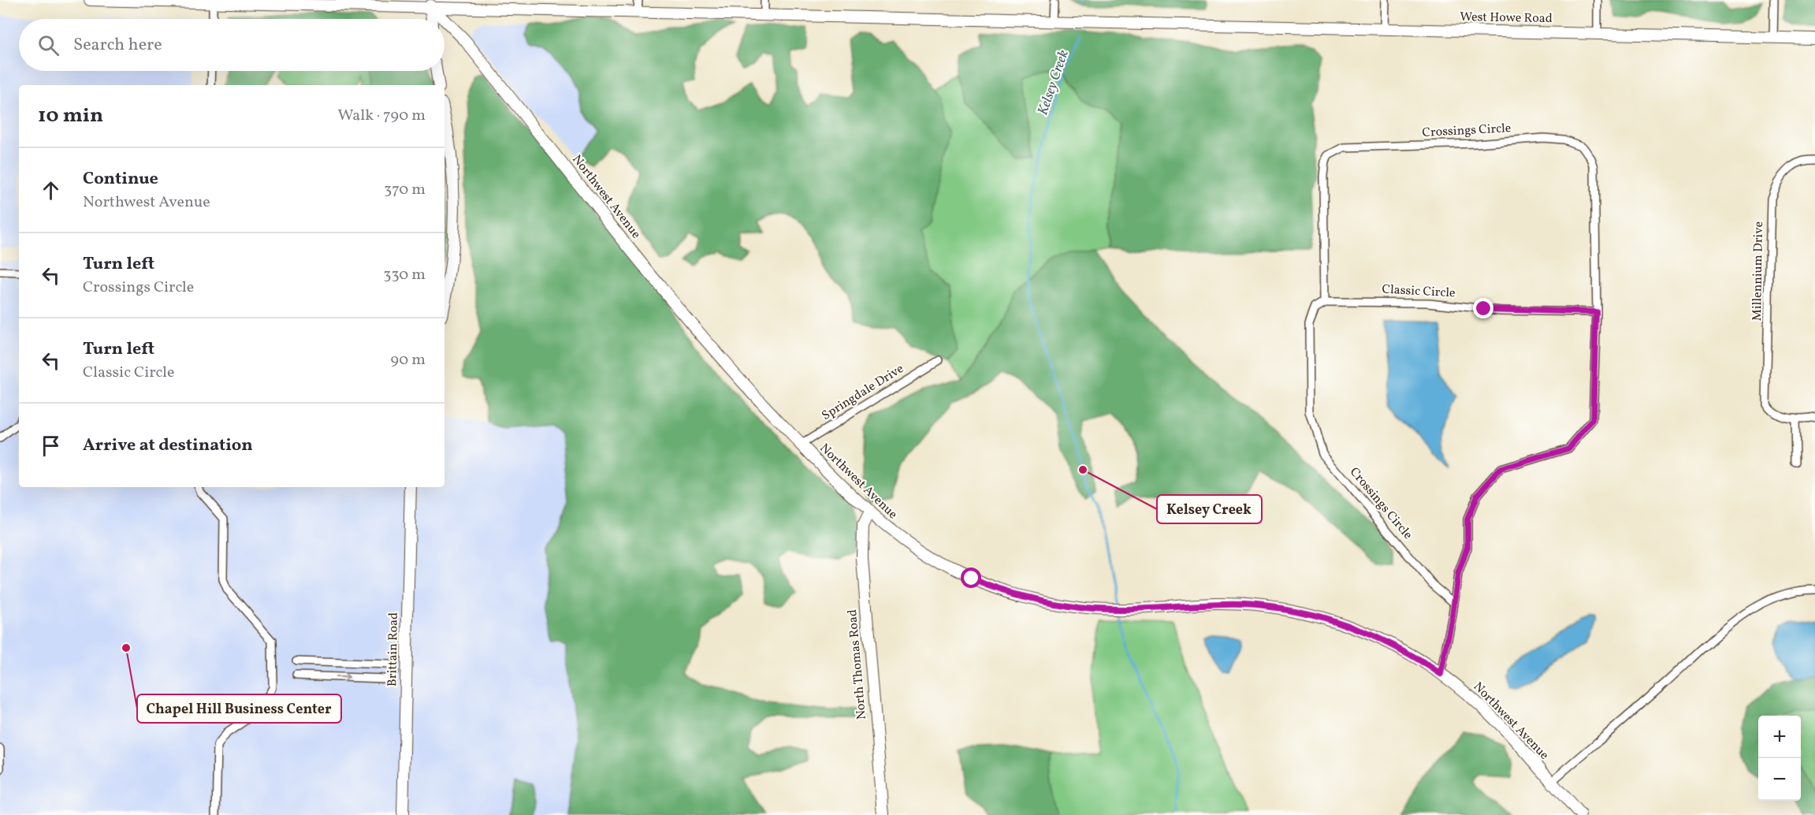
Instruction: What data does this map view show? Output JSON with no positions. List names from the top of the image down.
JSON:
{
  "streets": {
    "street": [
      "West Howe Road",
      "Crossings Circle",
      "Northwest Avenue",
      "Millennium Drive",
      "Classic Circle",
      "Springdale Drive",
      "Brittain Road",
      "North Thomas Road"
    ]
  },
  "crossings": [
    ["West Howe Road", "Northwest Avenue"],
    ["Crossings Circle", "Northwest Avenue"],
    ["Crossings Circle", "Classic Circle"],
    ["Northwest Avenue", "Springdale Drive"],
    ["Northwest Avenue", "North Thomas Road"]
  ],
  "water": ["Kelsey Creek"],
  "places": ["Kelsey Creek", "Chapel Hill Business Center"],
  "page": {
    "search": "Search here",
    "heading": ["10 min", "Walk · 790 m"],
    "list": [
      ["Continue", "Northwest Avenue", "370 m"],
      ["Turn left", "Crossings Circle", "330 m"],
      ["Turn left", "Classic Circle", "90 m"],
      "Arrive at destination"
    ],
    "map_buttons": ["+", "−"]
  }
}
